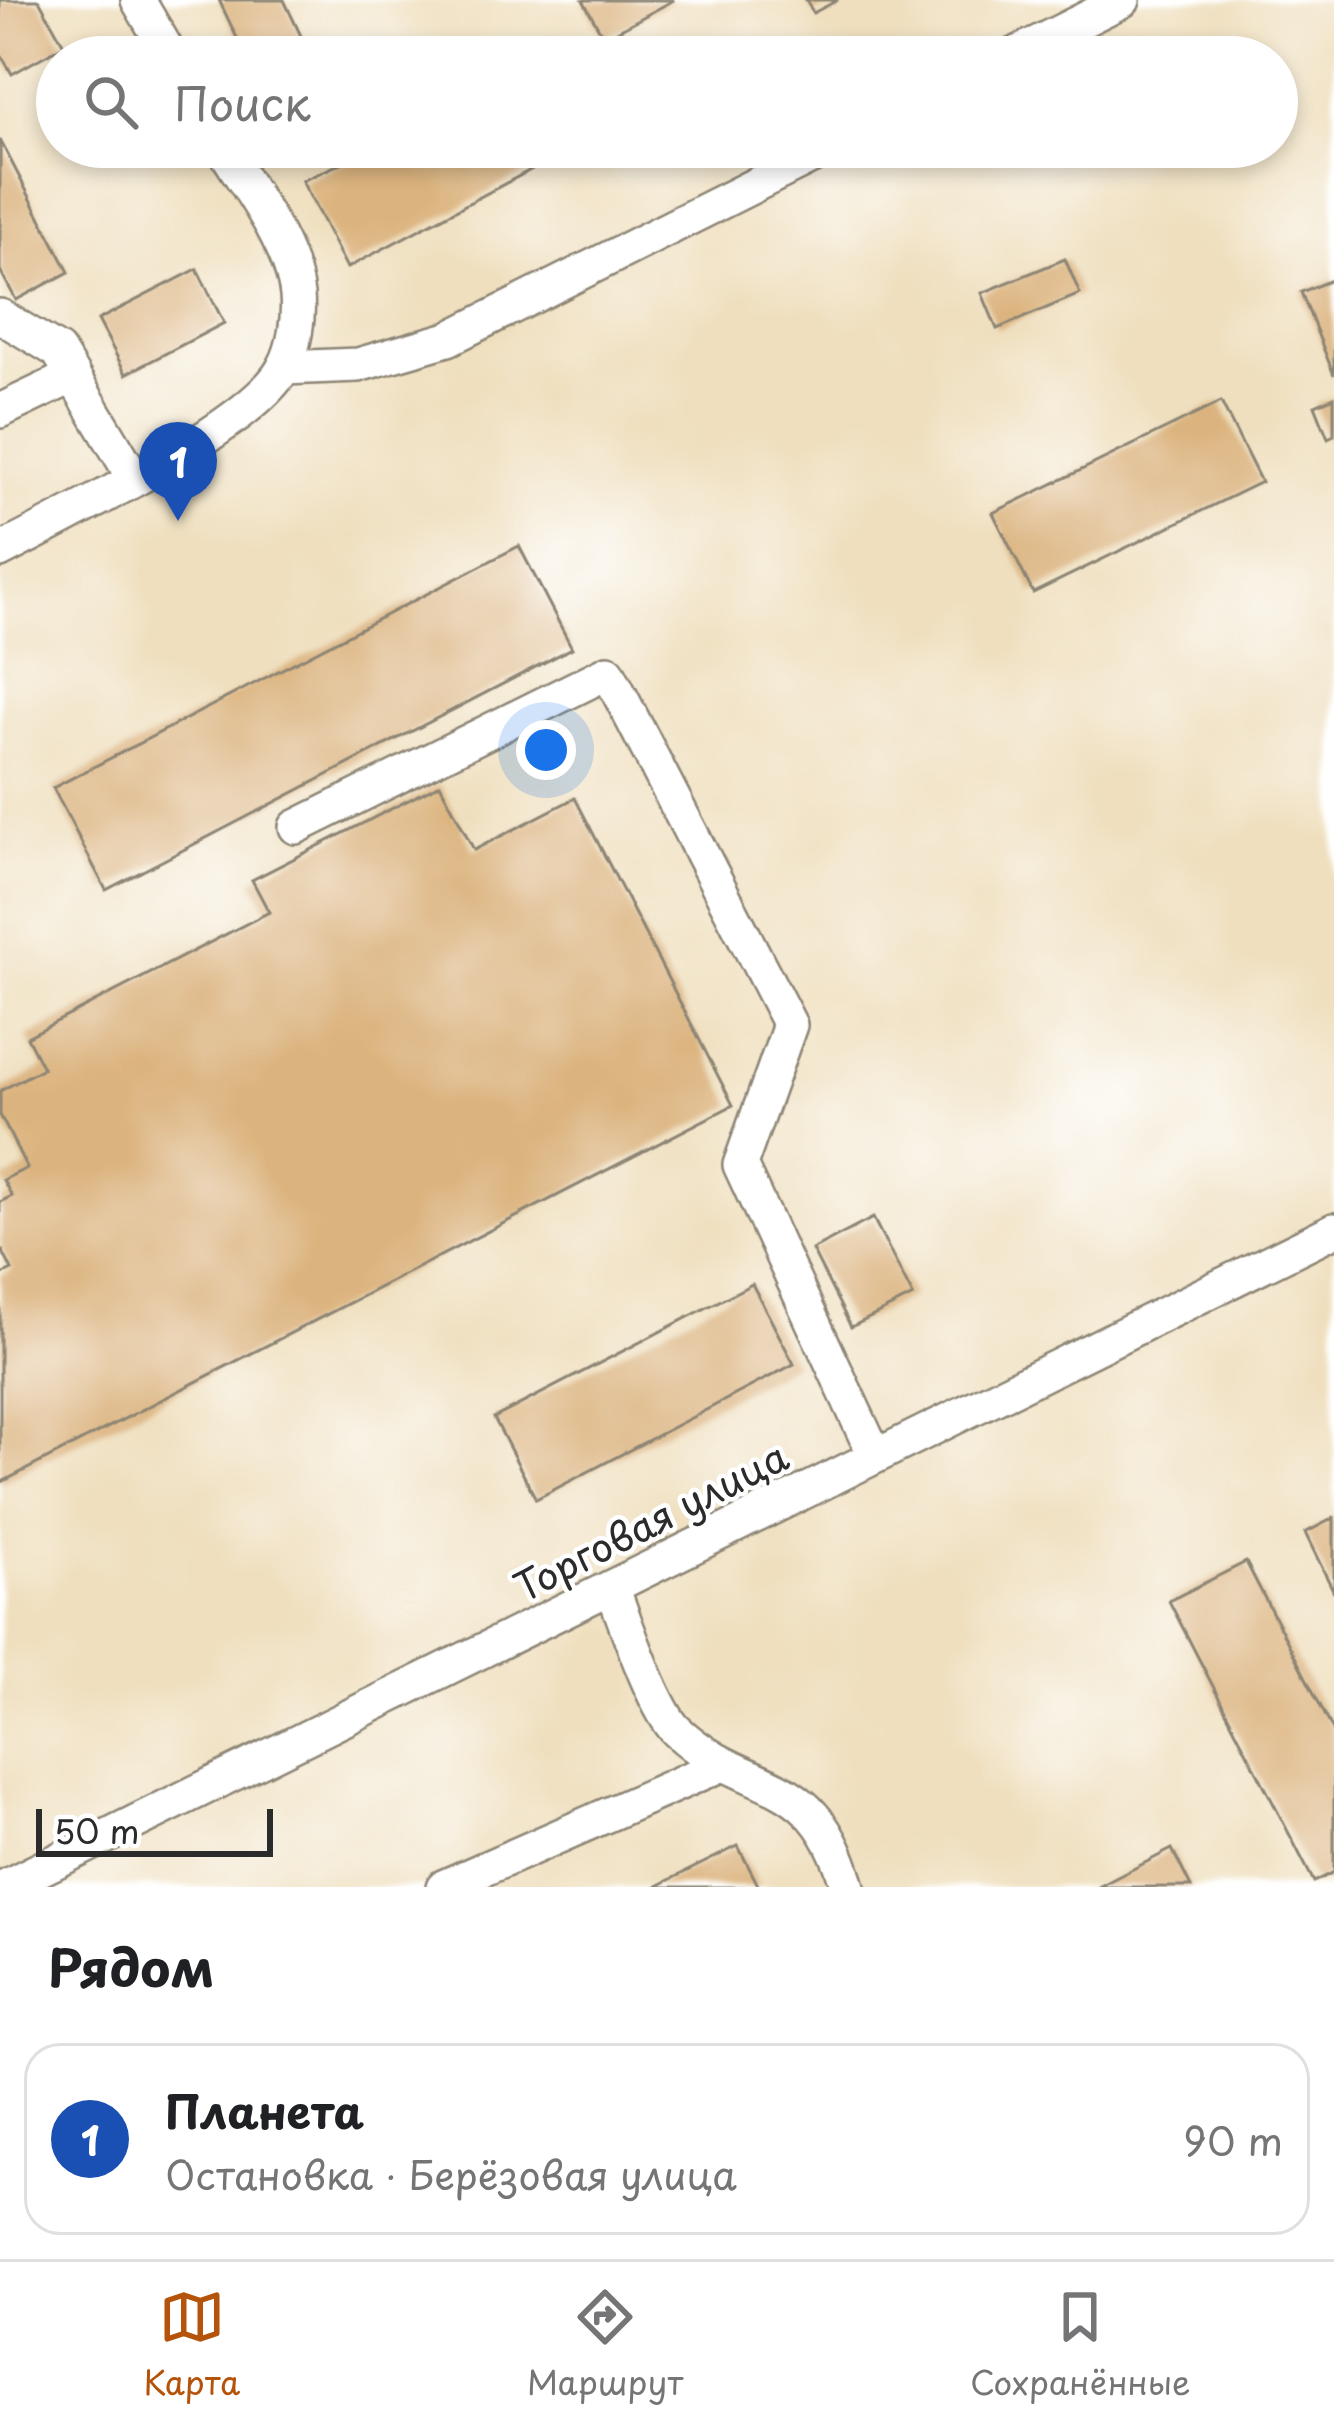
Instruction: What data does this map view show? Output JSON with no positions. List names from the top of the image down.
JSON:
{
  "streets": {
    "street": ["Торговая улица"]
  },
  "scale_bar": "50 m",
  "page": {
    "search": "Поиск",
    "pins": "1",
    "scale": "50 m",
    "heading": "Рядом",
    "list": [
      {
        "mark": "1",
        "name": "Планета",
        "note": "Остановка · Берёзовая улица",
        "value": "90 m"
      }
    ],
    "nav": ["Карта", "Маршрут", "Сохранённые"]
  }
}
